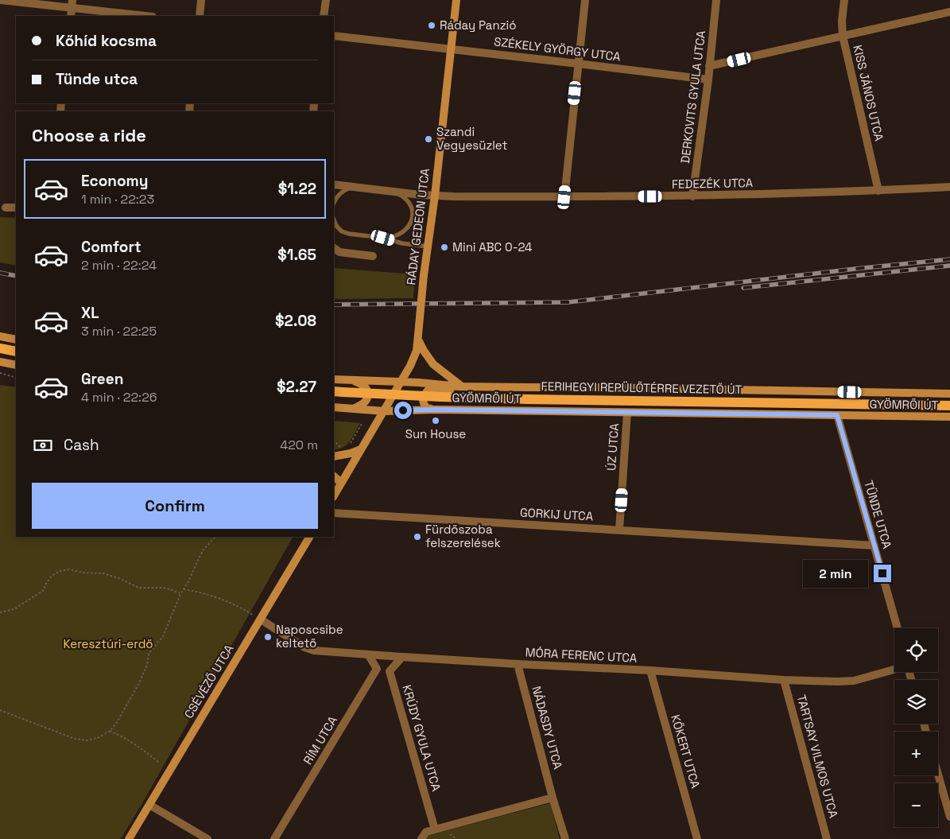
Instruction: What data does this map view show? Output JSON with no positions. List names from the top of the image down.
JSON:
{
  "streets": {
    "main road": ["FERIHEGYI REPÜLŐTÉRRE VEZETŐ ÚT"],
    "street": [
      "SZÉKELY GYÖRGY UTCA",
      "KISS JÁNOS UTCA",
      "DERKOVITS GYULA UTCA",
      "FEDEZÉK UTCA",
      "RÁDAY GEDEON UTCA",
      "GYÖMRŐI ÚT",
      "ÚZ UTCA",
      "GORKIJ UTCA",
      "TÜNDE UTCA",
      "MÓRA FERENC UTCA",
      "CSÉVÉZŐ UTCA",
      "NÁDASDY UTCA",
      "KRÚDY GYULA UTCA",
      "RÍM UTCA",
      "KŐKERT UTCA",
      "TARTSAY VILMOS UTCA"
    ]
  },
  "crossings": [
    ["SZÉKELY GYÖRGY UTCA", "DERKOVITS GYULA UTCA"],
    ["SZÉKELY GYÖRGY UTCA", "RÁDAY GEDEON UTCA"],
    ["KISS JÁNOS UTCA", "FEDEZÉK UTCA"],
    ["DERKOVITS GYULA UTCA", "FEDEZÉK UTCA"],
    ["FEDEZÉK UTCA", "RÁDAY GEDEON UTCA"],
    ["RÁDAY GEDEON UTCA", "GYÖMRŐI ÚT"],
    ["GYÖMRŐI ÚT", "ÚZ UTCA"],
    ["GYÖMRŐI ÚT", "TÜNDE UTCA"],
    ["ÚZ UTCA", "GORKIJ UTCA"],
    ["GORKIJ UTCA", "TÜNDE UTCA"],
    ["MÓRA FERENC UTCA", "CSÉVÉZŐ UTCA"],
    ["MÓRA FERENC UTCA", "NÁDASDY UTCA"],
    ["MÓRA FERENC UTCA", "KŐKERT UTCA"],
    ["MÓRA FERENC UTCA", "TARTSAY VILMOS UTCA"]
  ],
  "parks": ["Keresztúri-erdő"],
  "places": [
    "Ráday Panzió",
    "Szandi Vegyesüzlet",
    "Mini ABC 0-24",
    "Sun House",
    "Fürdőszoba felszerelések",
    "Naposcsibe keltető"
  ],
  "page": {
    "banner": ["Kőhíd kocsma", "Tünde utca"],
    "heading": "Choose a ride",
    "list": [
      {
        "name": "Economy",
        "note": "1 min · 22:23",
        "value": "$1.22"
      },
      {
        "name": "Comfort",
        "note": "2 min · 22:24",
        "value": "$1.65"
      },
      {
        "name": "XL",
        "note": "3 min · 22:25",
        "value": "$2.08"
      },
      {
        "name": "Green",
        "note": "4 min · 22:26",
        "value": "$2.27"
      }
    ],
    "pay": ["Cash", "420 m"],
    "buttons": "Confirm",
    "bubble": "2 min",
    "map_buttons": ["+", "−"]
  }
}
